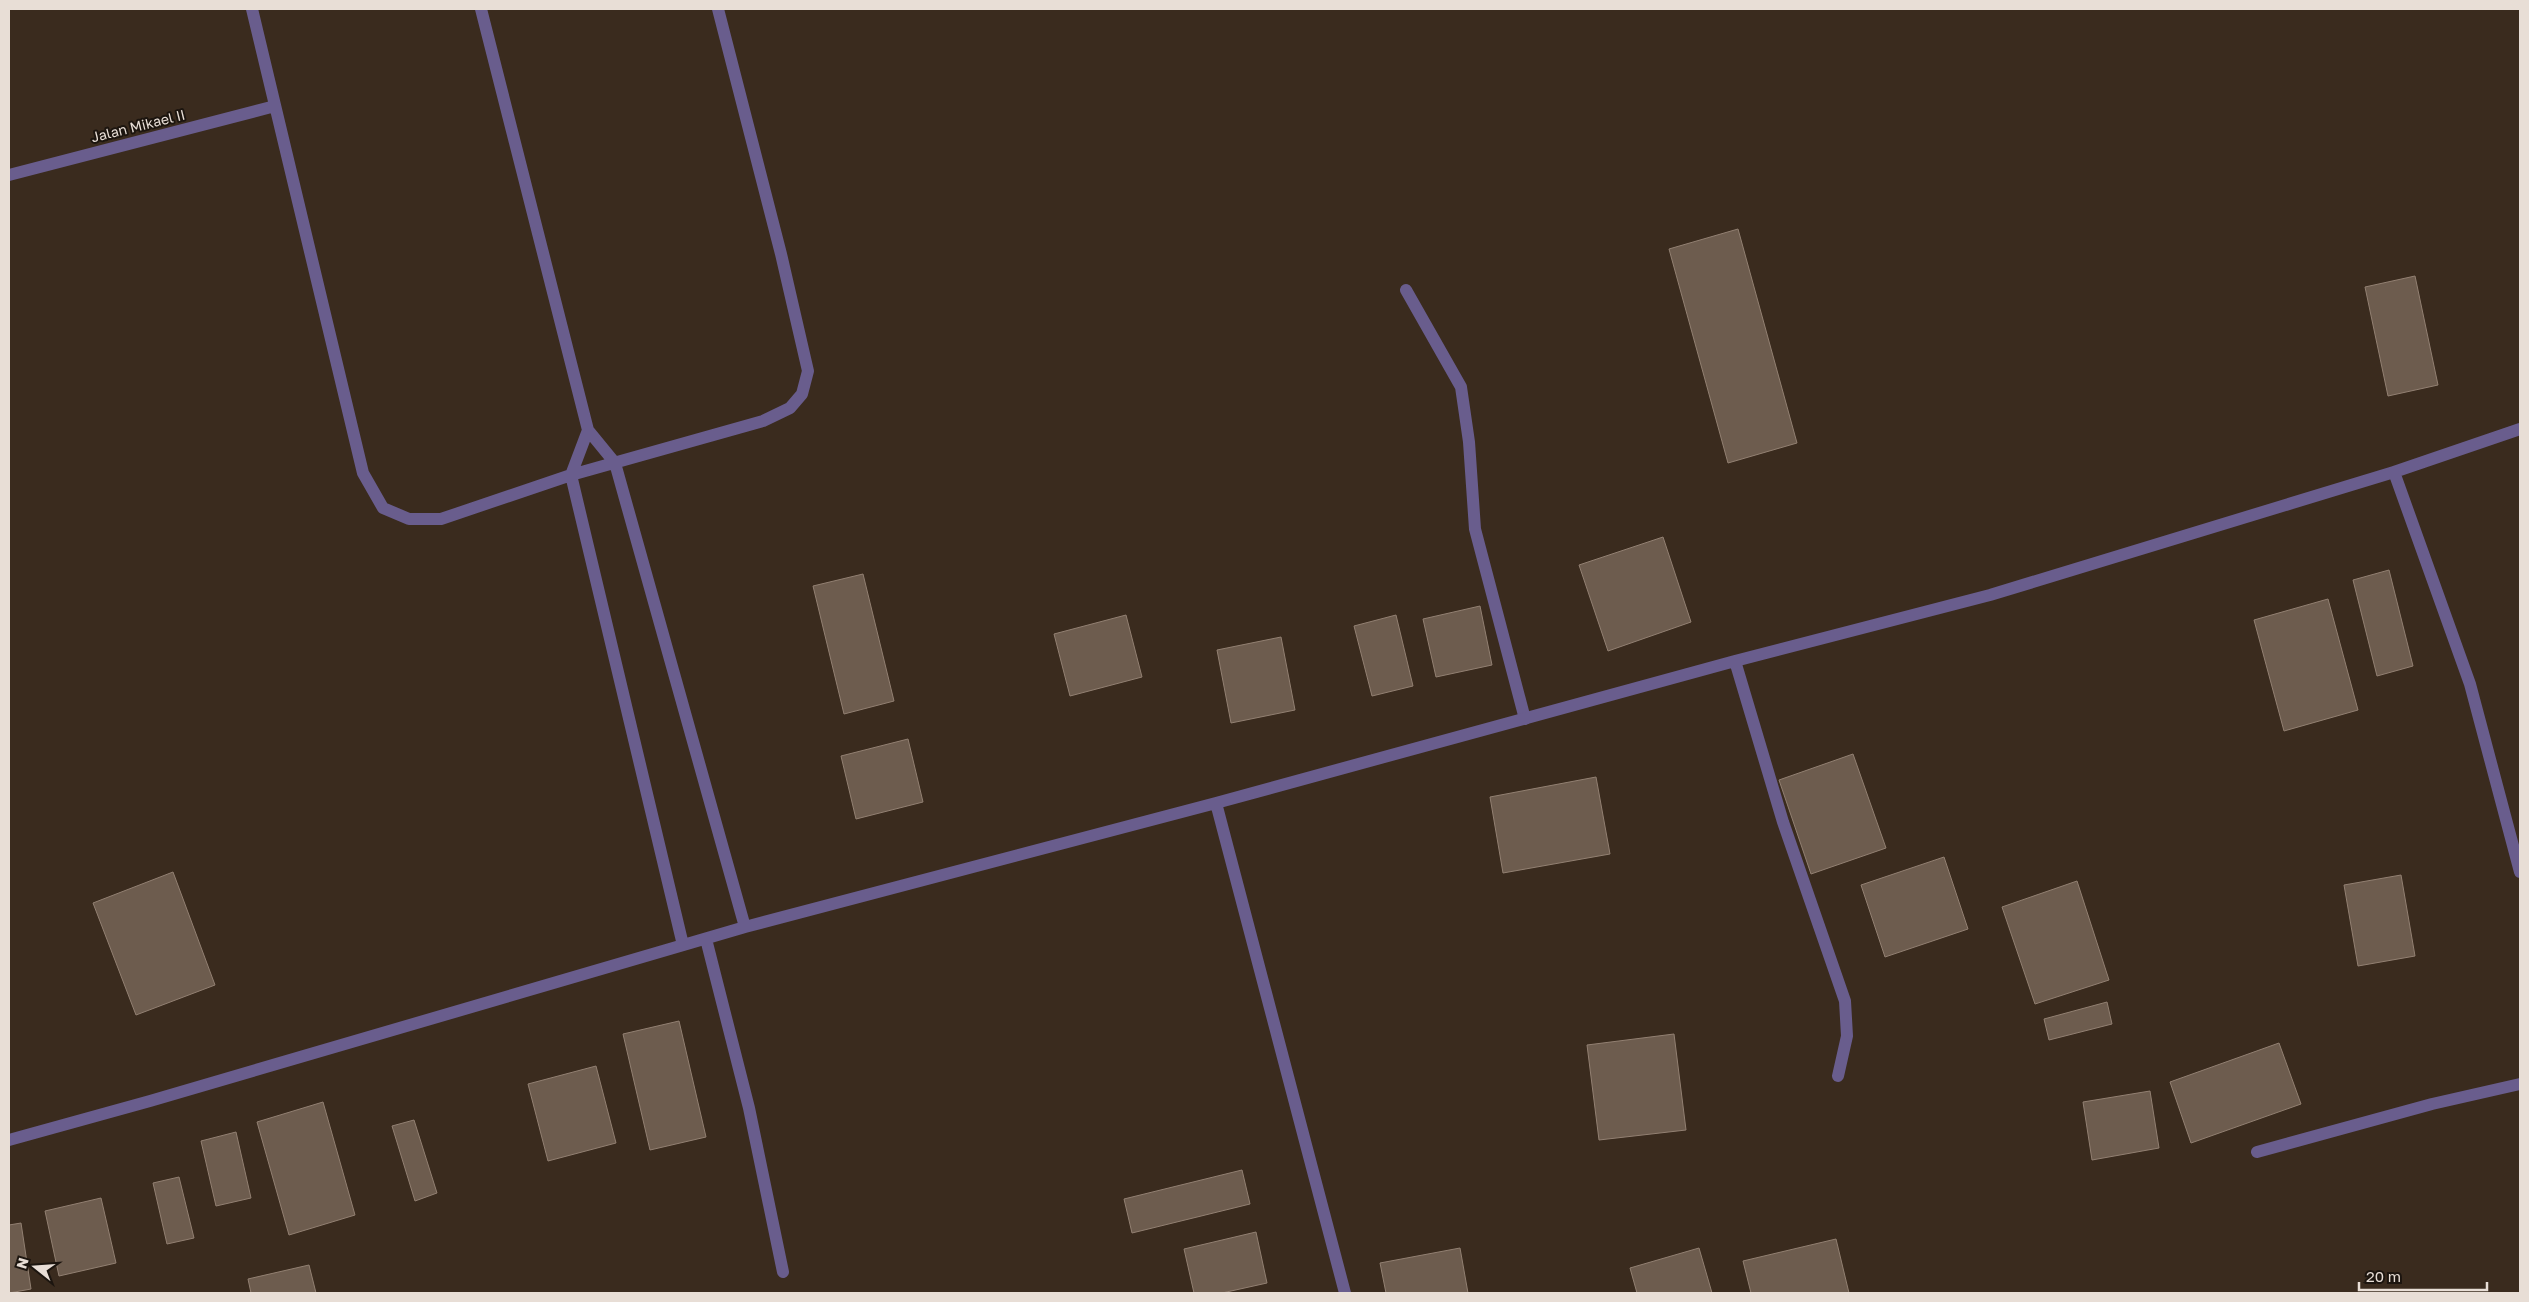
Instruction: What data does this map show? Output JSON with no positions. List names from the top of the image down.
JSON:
{
  "streets": {
    "street": ["Jalan Mikael II"]
  },
  "scale_bar": "20 m",
  "north": "left"
}
